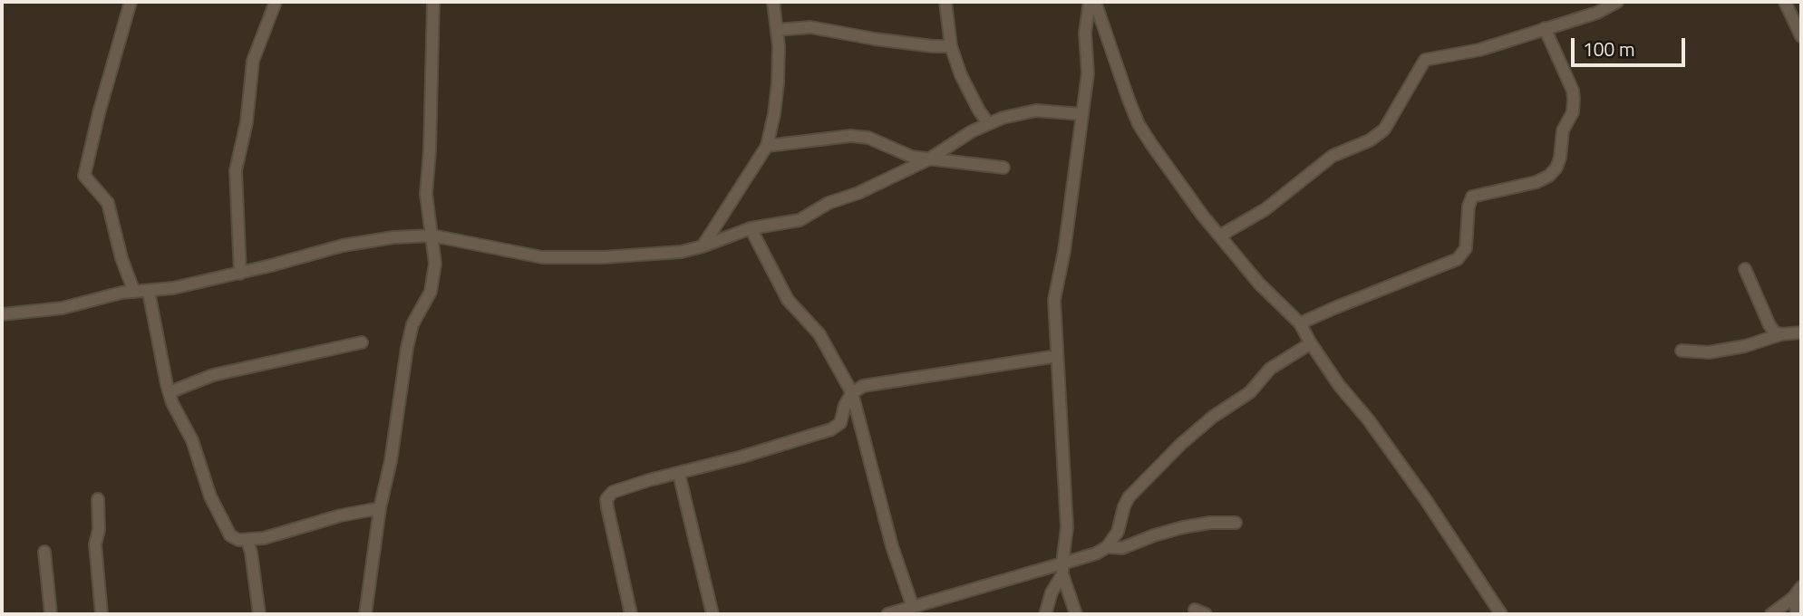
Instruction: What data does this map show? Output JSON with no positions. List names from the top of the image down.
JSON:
{
  "scale_bar": "100 m"
}
